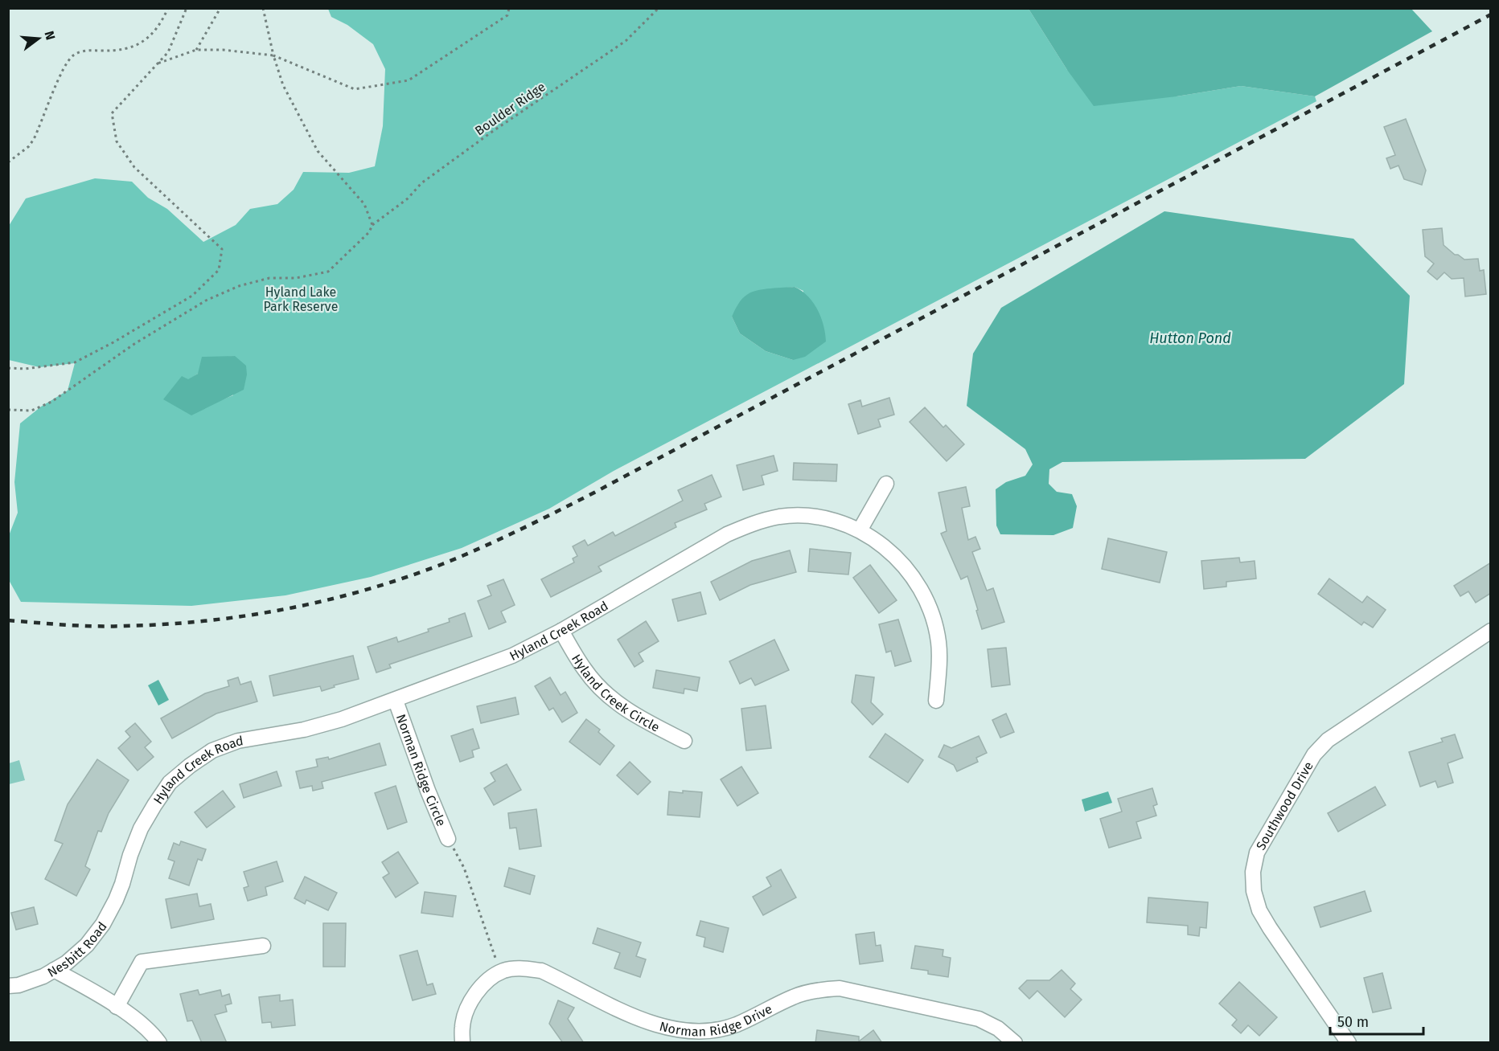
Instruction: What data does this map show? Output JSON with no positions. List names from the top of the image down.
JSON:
{
  "streets": {
    "street": [
      "Hyland Creek Road",
      "Hyland Creek Circle",
      "Norman Ridge Circle",
      "Southwood Drive",
      "Nesbitt Road",
      "Norman Ridge Drive"
    ],
    "path": ["Boulder Ridge"]
  },
  "crossings": [
    ["Hyland Creek Road", "Hyland Creek Circle"],
    ["Hyland Creek Road", "Norman Ridge Circle"],
    ["Hyland Creek Road", "Nesbitt Road"]
  ],
  "water": ["Hutton Pond"],
  "parks": ["Hyland Lake Park Reserve"],
  "scale_bar": "50 m",
  "north": "right"
}
